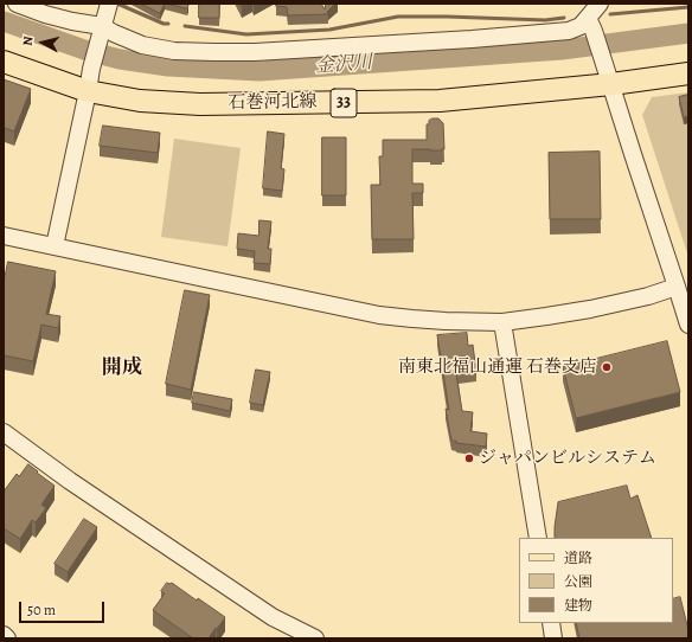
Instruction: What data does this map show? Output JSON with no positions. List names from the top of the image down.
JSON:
{
  "streets": {
    "main road": ["石巻河北線", "33"]
  },
  "districts": ["開成"],
  "water": ["金沢川"],
  "places": ["南東北福山通運 石巻支店", "ジャパンビルシステム"],
  "legend": ["道路", "公園", "建物"],
  "scale_bar": "50 m",
  "north": "left"
}
